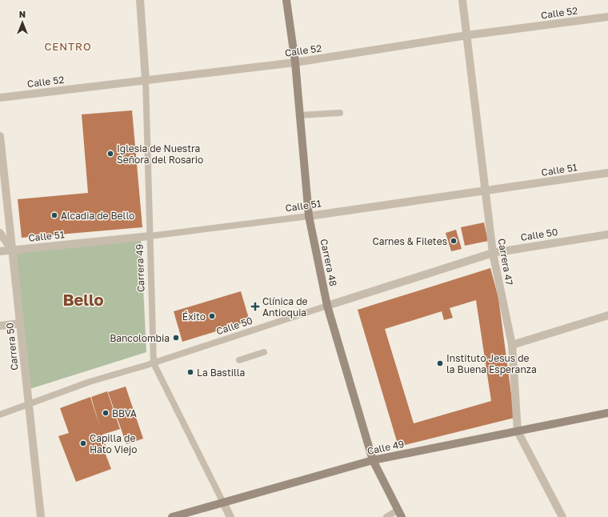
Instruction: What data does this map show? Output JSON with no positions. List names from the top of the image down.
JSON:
{
  "streets": {
    "main road": ["Carrera 48", "Calle 49"],
    "street": [
      "Calle 52",
      "Calle 51",
      "Calle 50",
      "Carrera 47",
      "Carrera 49",
      "Carrera 50"
    ]
  },
  "crossings": [
    ["Calle 52", "Carrera 47"],
    ["Calle 52", "Carrera 48"],
    ["Calle 52", "Carrera 49"],
    ["Calle 51", "Carrera 47"],
    ["Calle 51", "Carrera 48"],
    ["Calle 51", "Carrera 49"],
    ["Calle 51", "Carrera 50"],
    ["Calle 50", "Carrera 47"],
    ["Calle 50", "Carrera 48"],
    ["Calle 50", "Carrera 49"],
    ["Calle 50", "Carrera 50"],
    ["Carrera 47", "Calle 49"],
    ["Carrera 48", "Calle 49"],
    ["Carrera 49", "Calle 49"]
  ],
  "districts": ["CENTRO", "Bello"],
  "places": {
    "other": [
      "Iglesia de Nuestra Señora del Rosario",
      "Alcadia de Bello",
      "Carnes & Filetes",
      "Éxito",
      "Bancolombia",
      "Instituto Jesus de la Buena Esperanza",
      "La Bastilla",
      "BBVA",
      "Capilla de Hato Viejo"
    ],
    "health": ["Clínica de Antioquia"]
  },
  "north": "top"
}
